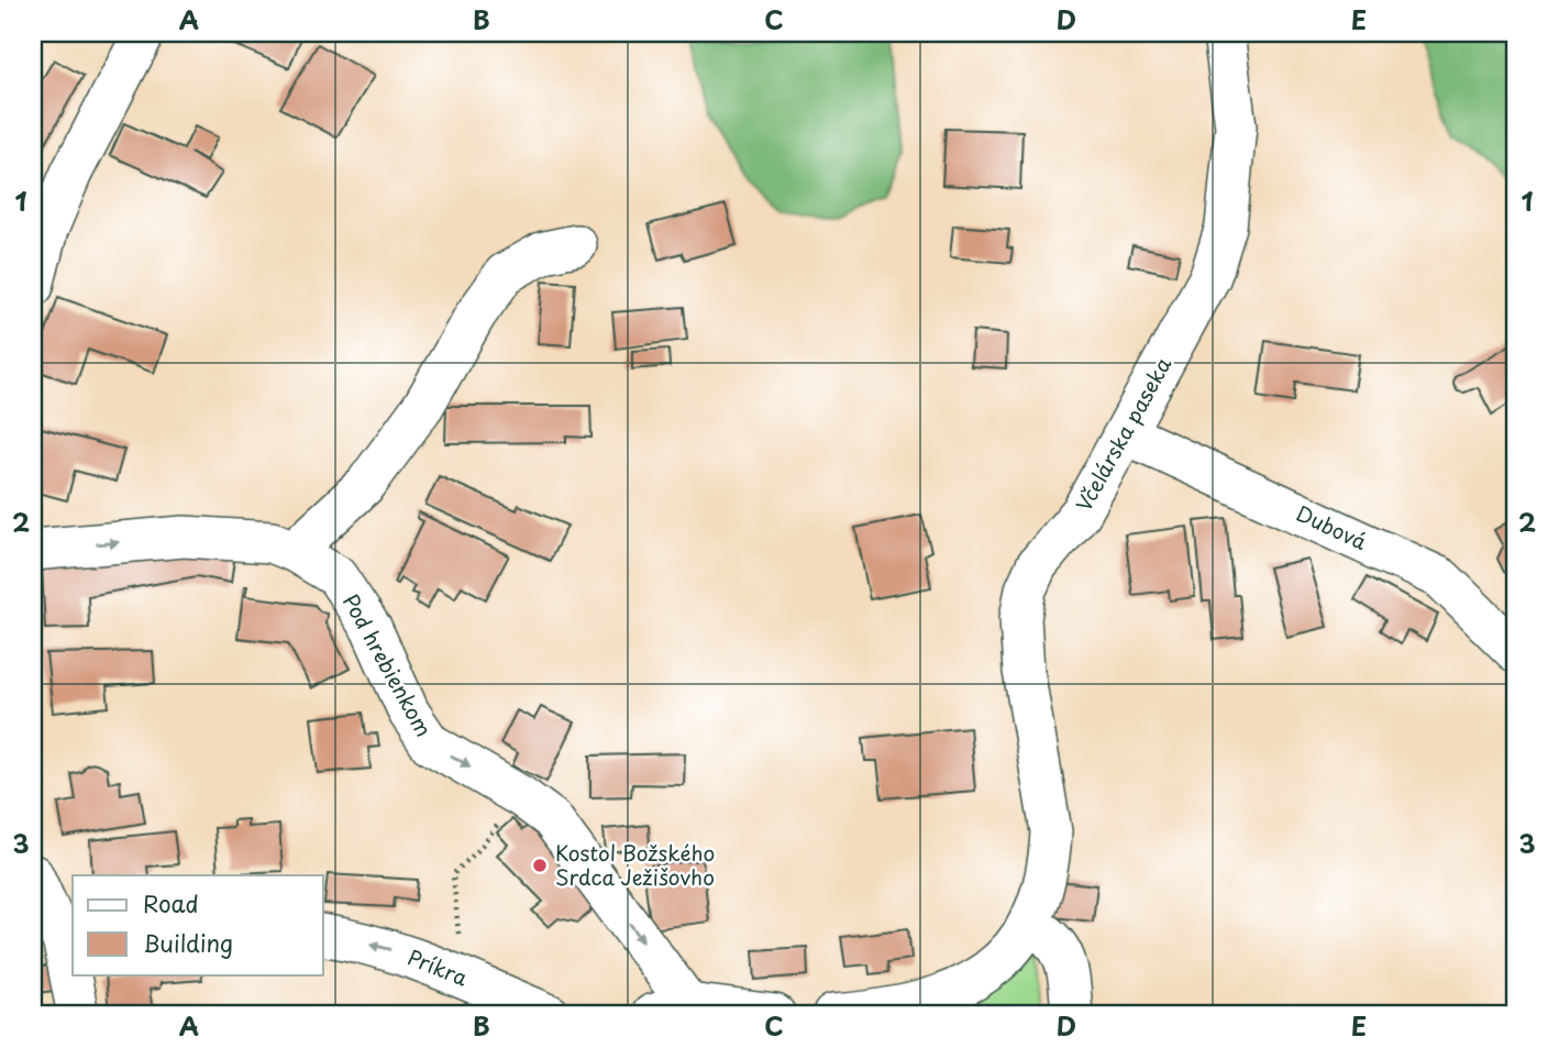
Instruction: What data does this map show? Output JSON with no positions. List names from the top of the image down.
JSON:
{
  "streets": {
    "street": [
      "Včelárska paseka",
      "Dubová",
      "Pod hrebienkom",
      "Príkra"
    ]
  },
  "crossings": [
    ["Včelárska paseka", "Dubová"]
  ],
  "one_way": ["Pod hrebienkom", "Príkra"],
  "places": ["Kostol Božského Srdca Ježišovho"],
  "legend": ["Road", "Building"],
  "grid": {
    "columns": [
      "A",
      "B",
      "C",
      "D",
      "E"
    ],
    "rows": ["1", "2", "3"]
  }
}
